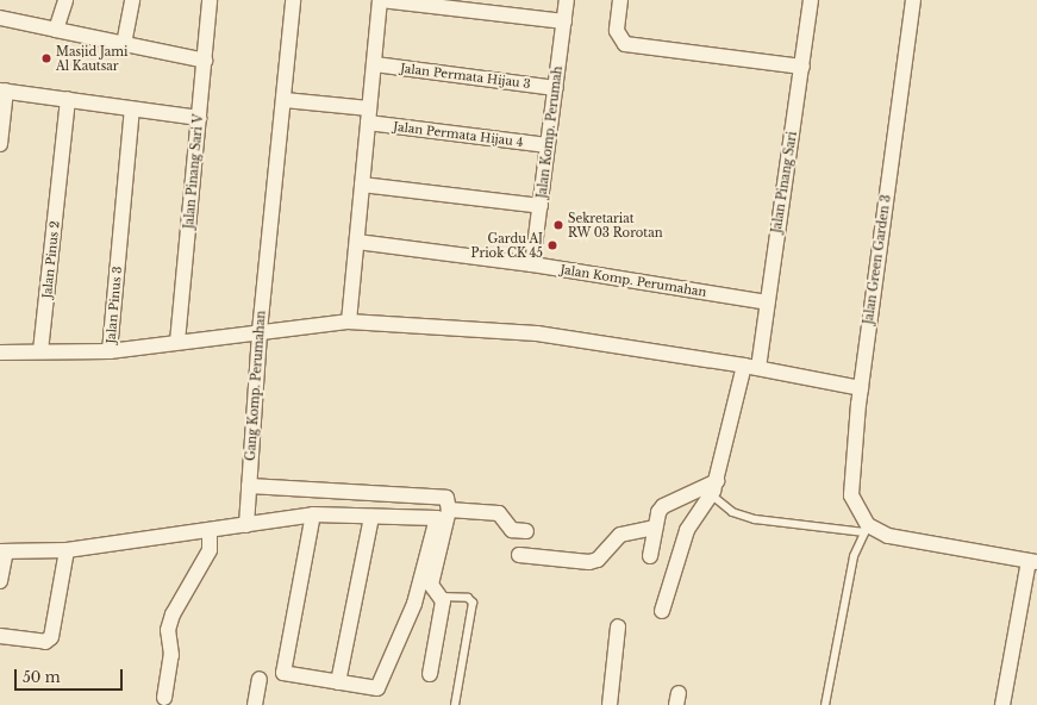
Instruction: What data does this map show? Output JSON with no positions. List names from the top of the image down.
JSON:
{
  "streets": {
    "street": [
      "Jalan Permata Hijau 3",
      "Jalan Komp. Perumah",
      "Jalan Permata Hijau 4",
      "Jalan Pinang Sari V",
      "Jalan Pinang Sari",
      "Jalan Pinus 2",
      "Jalan Green Garden 3",
      "Jalan Komp. Perumahan",
      "Jalan Pinus 3",
      "Gang Komp. Perumahan"
    ]
  },
  "crossings": [
    ["Jalan Permata Hijau 3", "Jalan Komp. Perumah"],
    ["Jalan Komp. Perumah", "Jalan Permata Hijau 4"],
    ["Jalan Komp. Perumah", "Jalan Komp. Perumahan"],
    ["Jalan Pinang Sari V", "Jalan Pinus 3"],
    ["Jalan Pinang Sari", "Jalan Komp. Perumahan"],
    ["Jalan Pinang Sari", "Jalan Pinus 3"],
    ["Jalan Green Garden 3", "Jalan Pinus 3"],
    ["Jalan Pinus 3", "Gang Komp. Perumahan"]
  ],
  "places": ["Masjid Jami Al Kautsar", "Sekretariat RW 03 Rorotan", "Gardu AJ Priok CK 45"],
  "scale_bar": "50 m"
}
